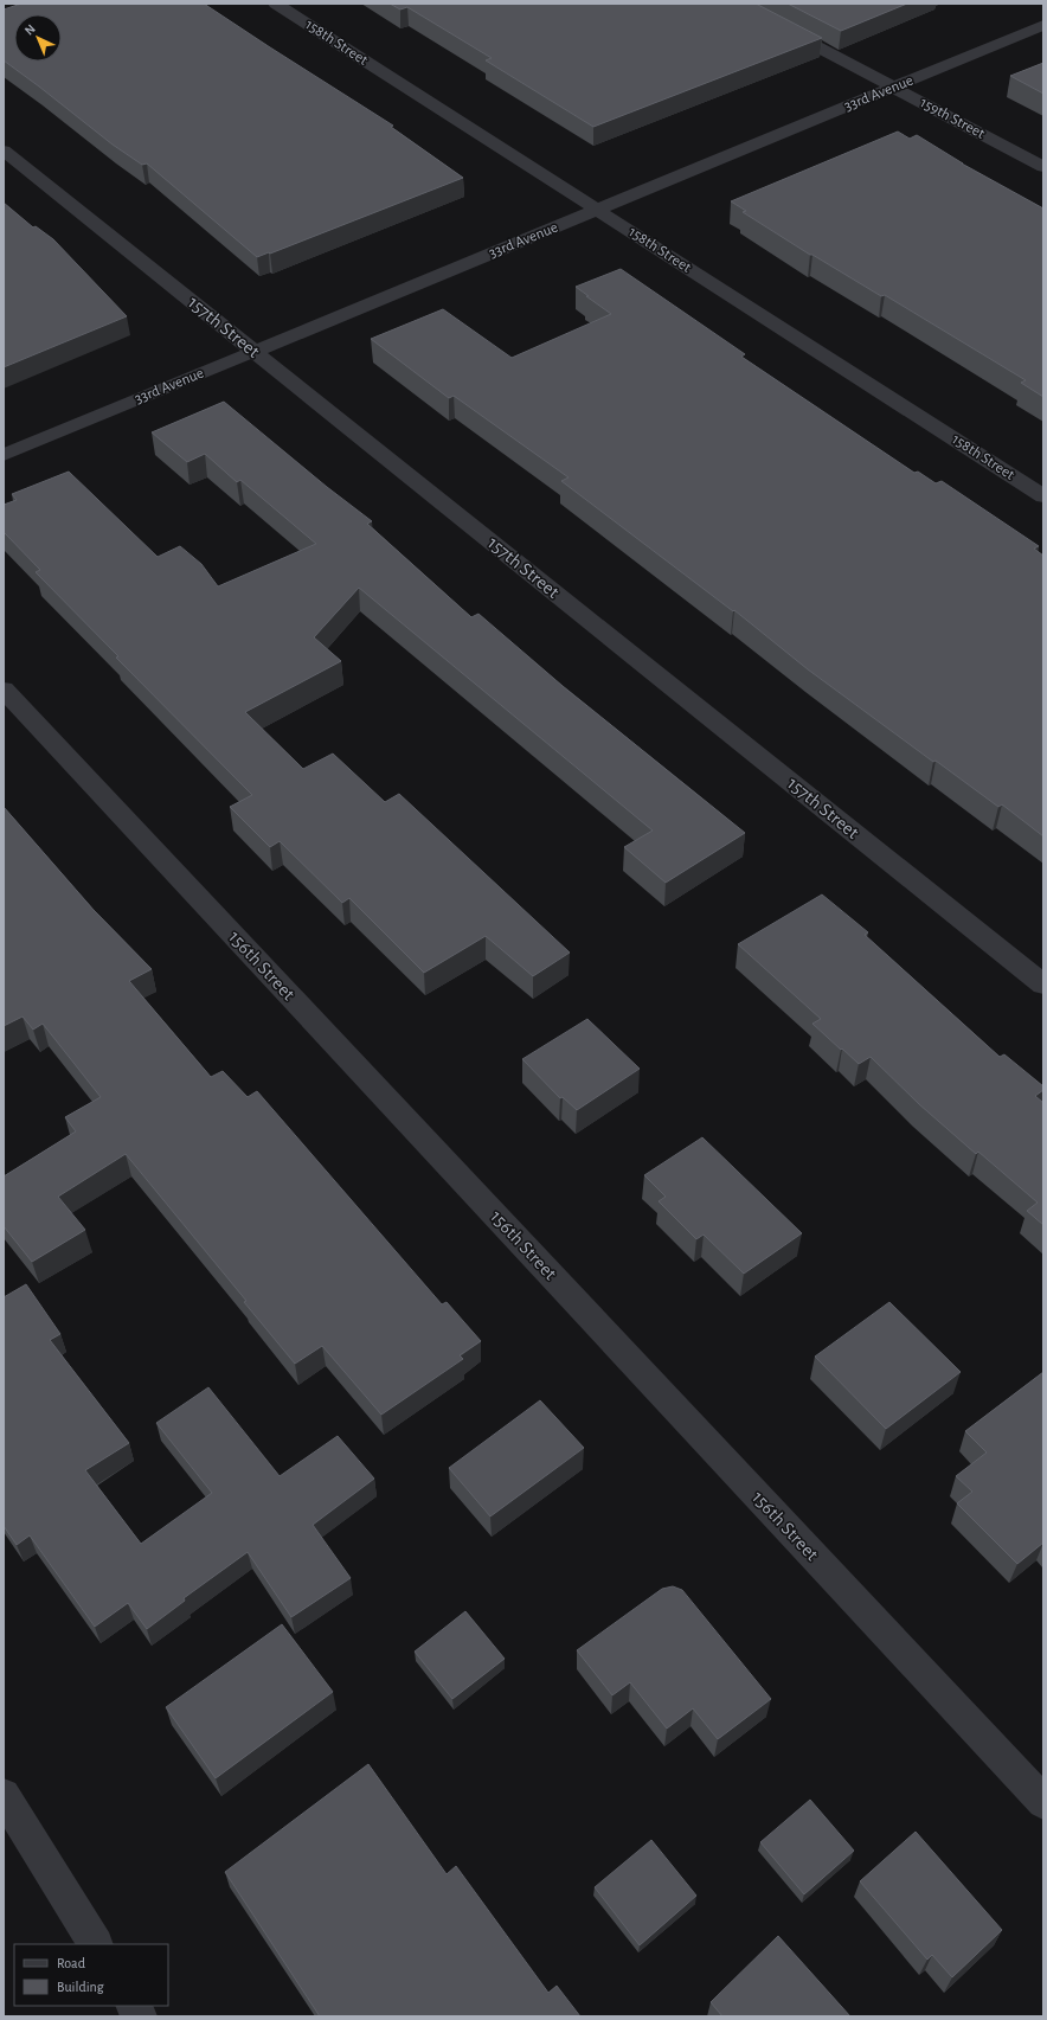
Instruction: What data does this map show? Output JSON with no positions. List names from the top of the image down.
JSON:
{
  "streets": {
    "street": [
      "158th Street",
      "33rd Avenue",
      "159th Street",
      "157th Street",
      "156th Street"
    ]
  },
  "crossings": [
    ["158th Street", "33rd Avenue"],
    ["33rd Avenue", "159th Street"],
    ["33rd Avenue", "157th Street"]
  ],
  "legend": ["Road", "Building"],
  "north": "top left"
}
